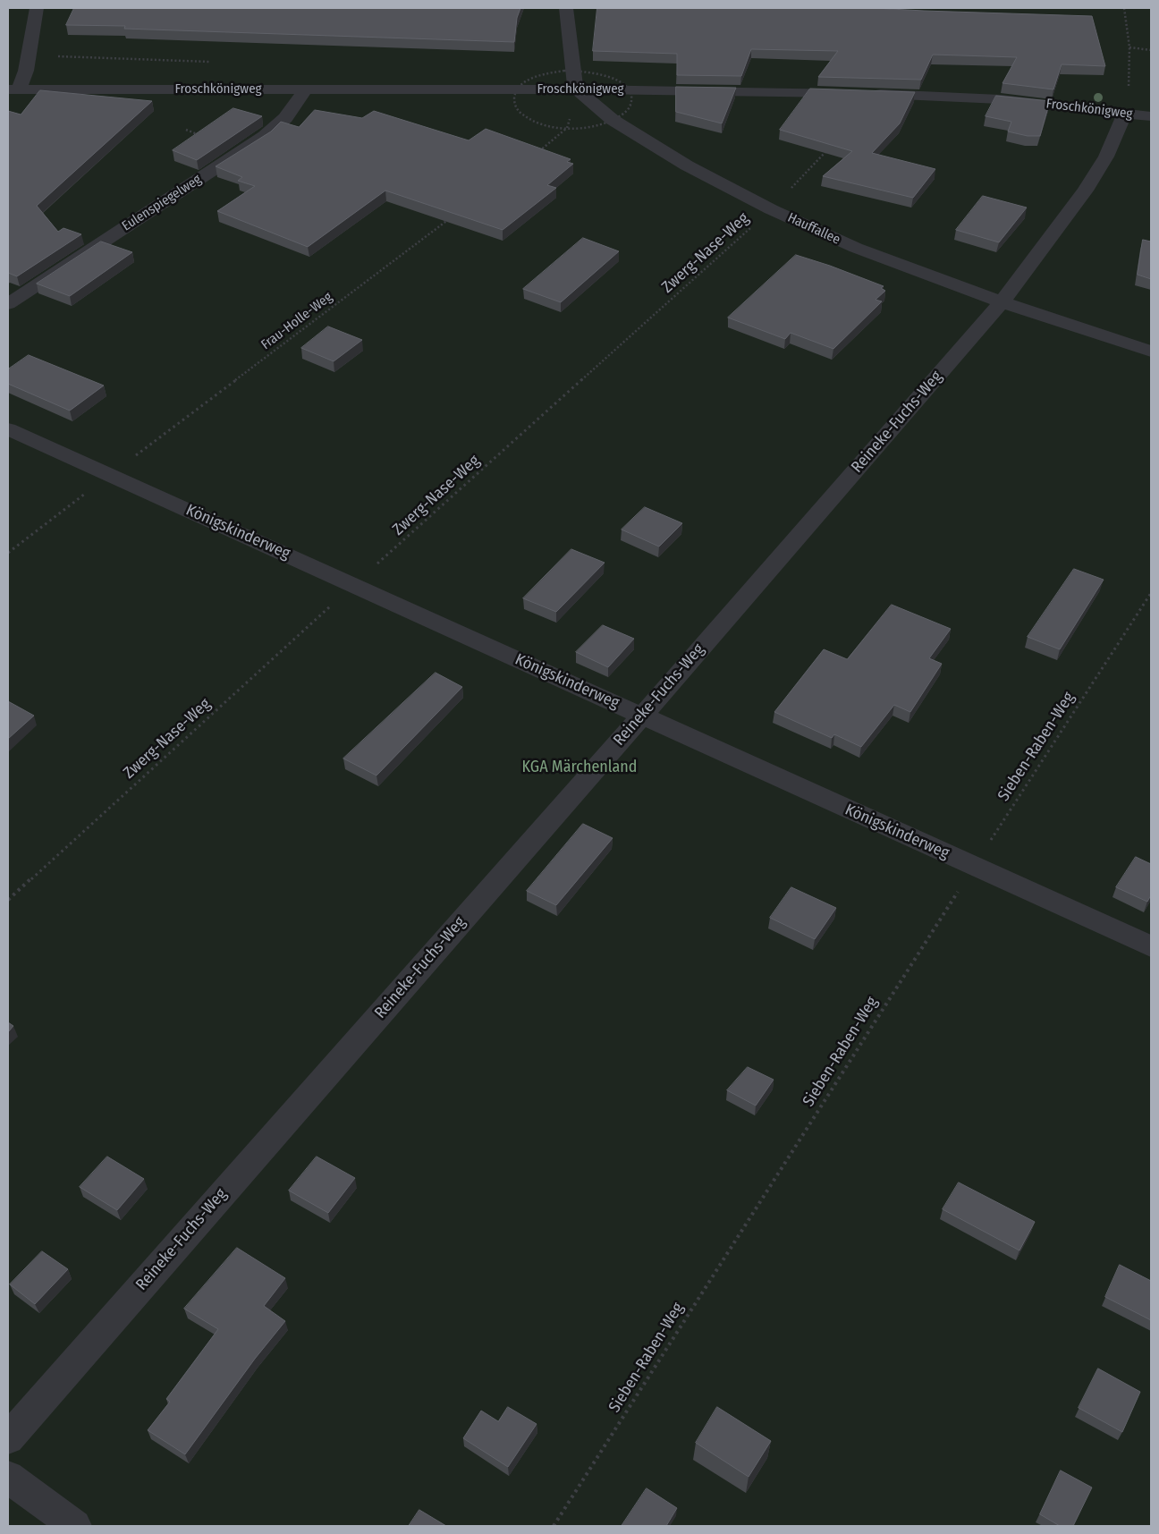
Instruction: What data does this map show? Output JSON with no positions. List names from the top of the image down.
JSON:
{
  "streets": {
    "lane": [
      "Froschkönigweg",
      "Eulenspiegelweg",
      "Hauffallee",
      "Reineke-Fuchs-Weg",
      "Königskinderweg"
    ],
    "path": ["Zwerg-Nase-Weg", "Frau-Holle-Weg", "Sieben-Raben-Weg"]
  },
  "crossings": [
    ["Froschkönigweg", "Eulenspiegelweg"],
    ["Froschkönigweg", "Hauffallee"],
    ["Froschkönigweg", "Reineke-Fuchs-Weg"],
    ["Hauffallee", "Zwerg-Nase-Weg"],
    ["Hauffallee", "Reineke-Fuchs-Weg"],
    ["Zwerg-Nase-Weg", "Königskinderweg"],
    ["Frau-Holle-Weg", "Königskinderweg"],
    ["Reineke-Fuchs-Weg", "Königskinderweg"],
    ["Königskinderweg", "Sieben-Raben-Weg"]
  ],
  "parks": ["KGA Märchenland"]
}
